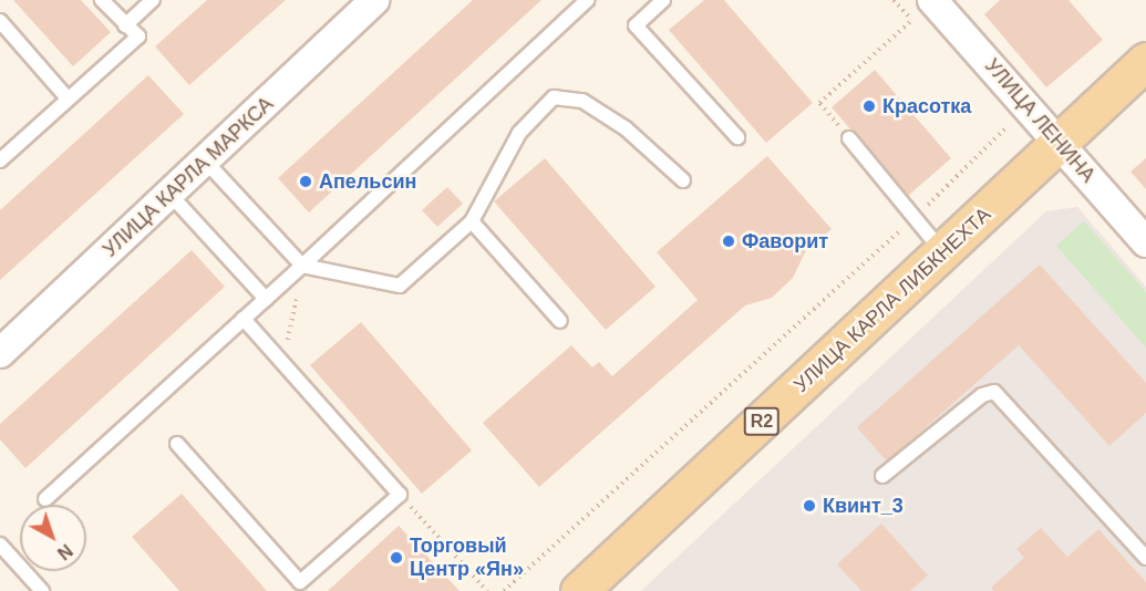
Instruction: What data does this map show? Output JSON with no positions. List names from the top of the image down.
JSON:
{
  "streets": {
    "main road": ["УЛИЦА КАРЛА ЛИБКНЕХТА", "R2"],
    "street": ["УЛИЦА ЛЕНИНА", "УЛИЦА КАРЛА МАРКСА"]
  },
  "crossings": [
    ["УЛИЦА ЛЕНИНА", "УЛИЦА КАРЛА ЛИБКНЕХТА"]
  ],
  "places": [
    "Красотка",
    "Апельсин",
    "Фаворит",
    "Квинт_3",
    "Торговый Центр «Ян»"
  ],
  "north": "bottom right"
}
